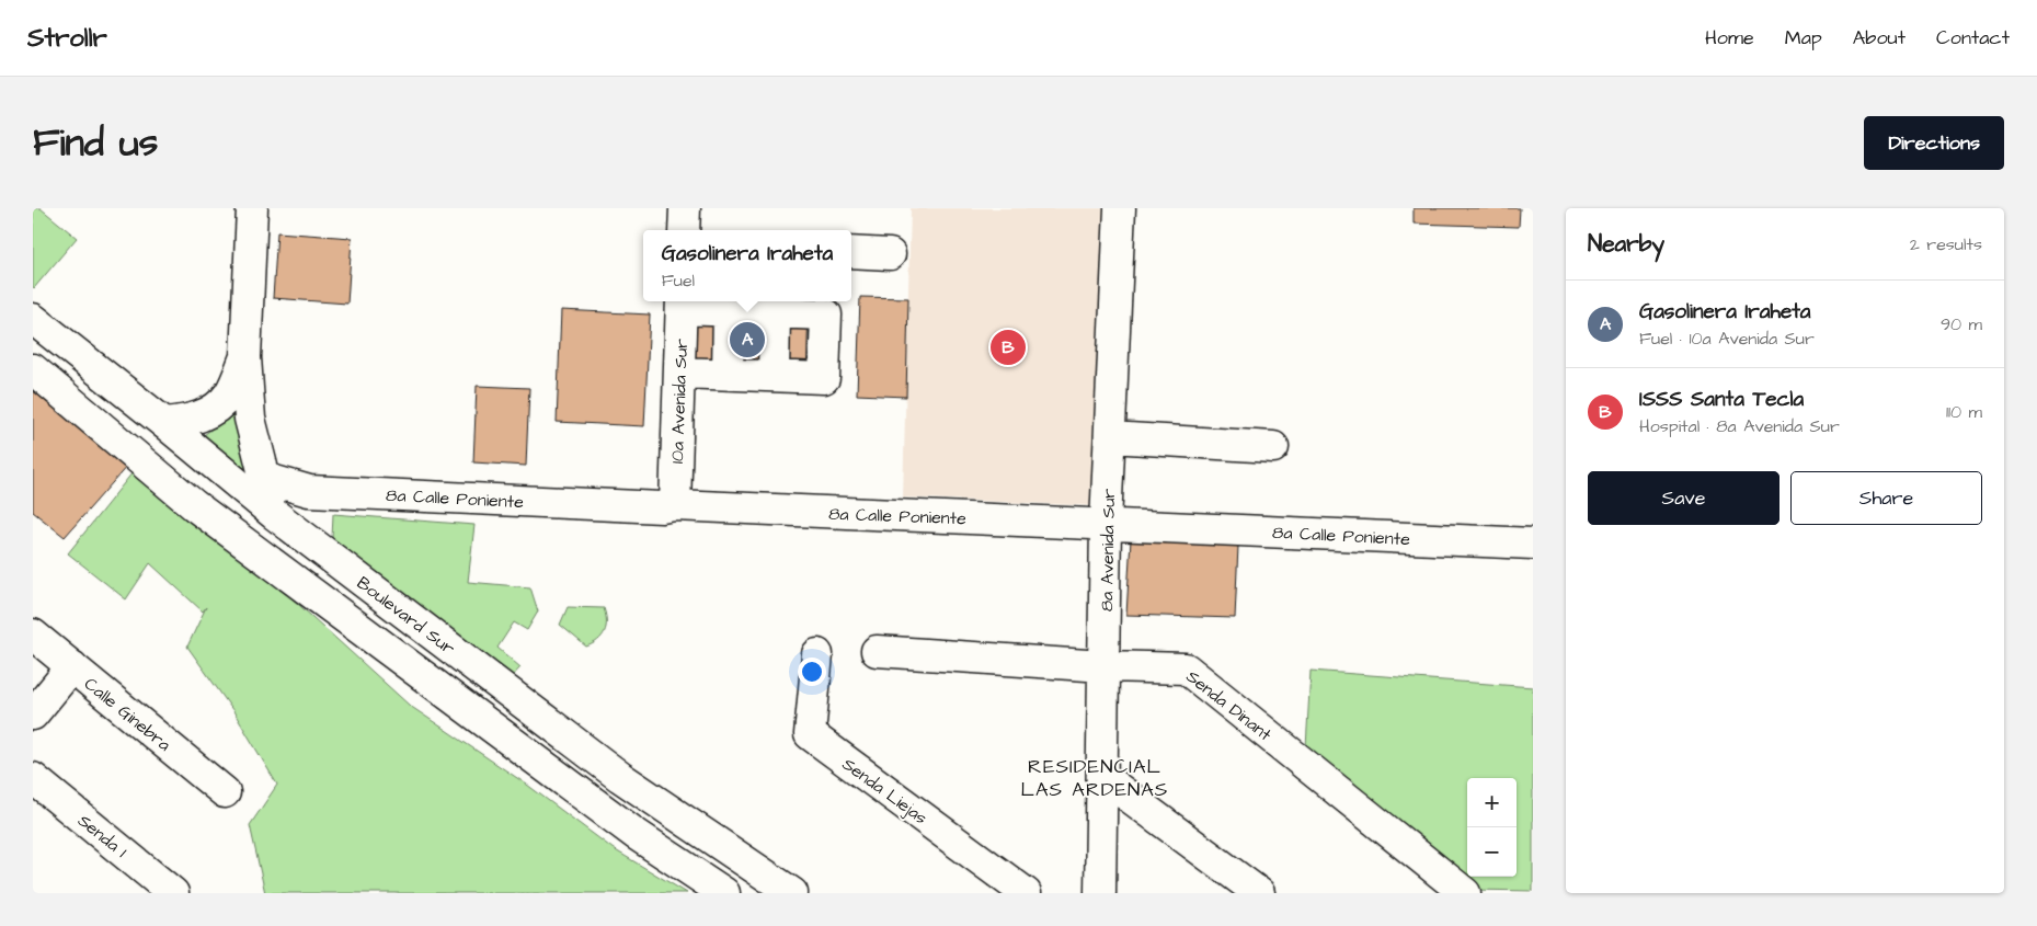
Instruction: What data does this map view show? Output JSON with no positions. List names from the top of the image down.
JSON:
{
  "streets": {
    "main road": [
      "10a Avenida Sur",
      "8a Calle Poniente",
      "8a Avenida Sur",
      "Boulevard Sur",
      "Senda Dinant",
      "Calle Ginebra",
      "Senda Liejas",
      "Senda 1"
    ]
  },
  "crossings": [
    ["10a Avenida Sur", "8a Calle Poniente"],
    ["8a Calle Poniente", "8a Avenida Sur"],
    ["8a Avenida Sur", "Senda Dinant"]
  ],
  "districts": ["RESIDENCIAL LAS ARDENAS"],
  "page": {
    "header": "Strollr",
    "nav": [
      "Home",
      "Map",
      "About",
      "Contact"
    ],
    "title": "Find us",
    "buttons": [
      "Directions",
      ["Save", "Share"]
    ],
    "heading": ["Nearby", "2 results"],
    "popup": ["Gasolinera Iraheta", "Fuel"],
    "list": [
      {
        "mark": "A",
        "name": "Gasolinera Iraheta",
        "note": "Fuel · 10a Avenida Sur",
        "value": "90 m"
      },
      {
        "mark": "B",
        "name": "ISSS Santa Tecla",
        "note": "Hospital · 8a Avenida Sur",
        "value": "110 m"
      }
    ],
    "pins": ["A", "B"],
    "map_buttons": ["+", "−"]
  }
}
